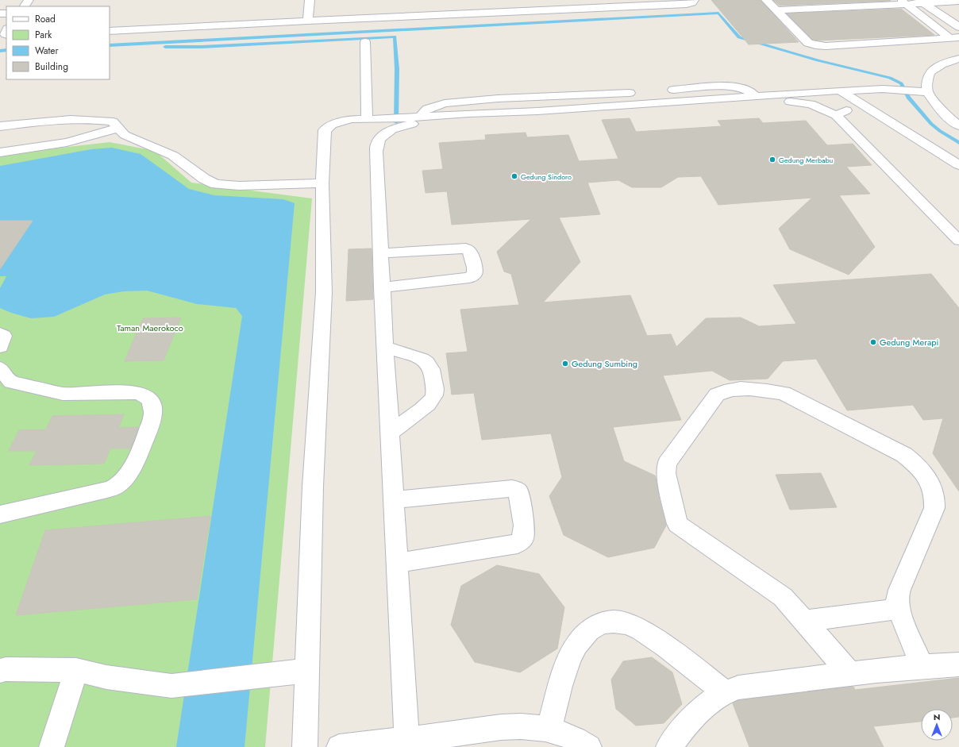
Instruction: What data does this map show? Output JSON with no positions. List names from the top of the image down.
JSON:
{
  "parks": ["Taman Maerokoco"],
  "places": [
    "Gedung Merbabu",
    "Gedung Sindoro",
    "Gedung Merapi",
    "Gedung Sumbing"
  ],
  "legend": [
    "Road",
    "Park",
    "Water",
    "Building"
  ],
  "north": "top"
}
